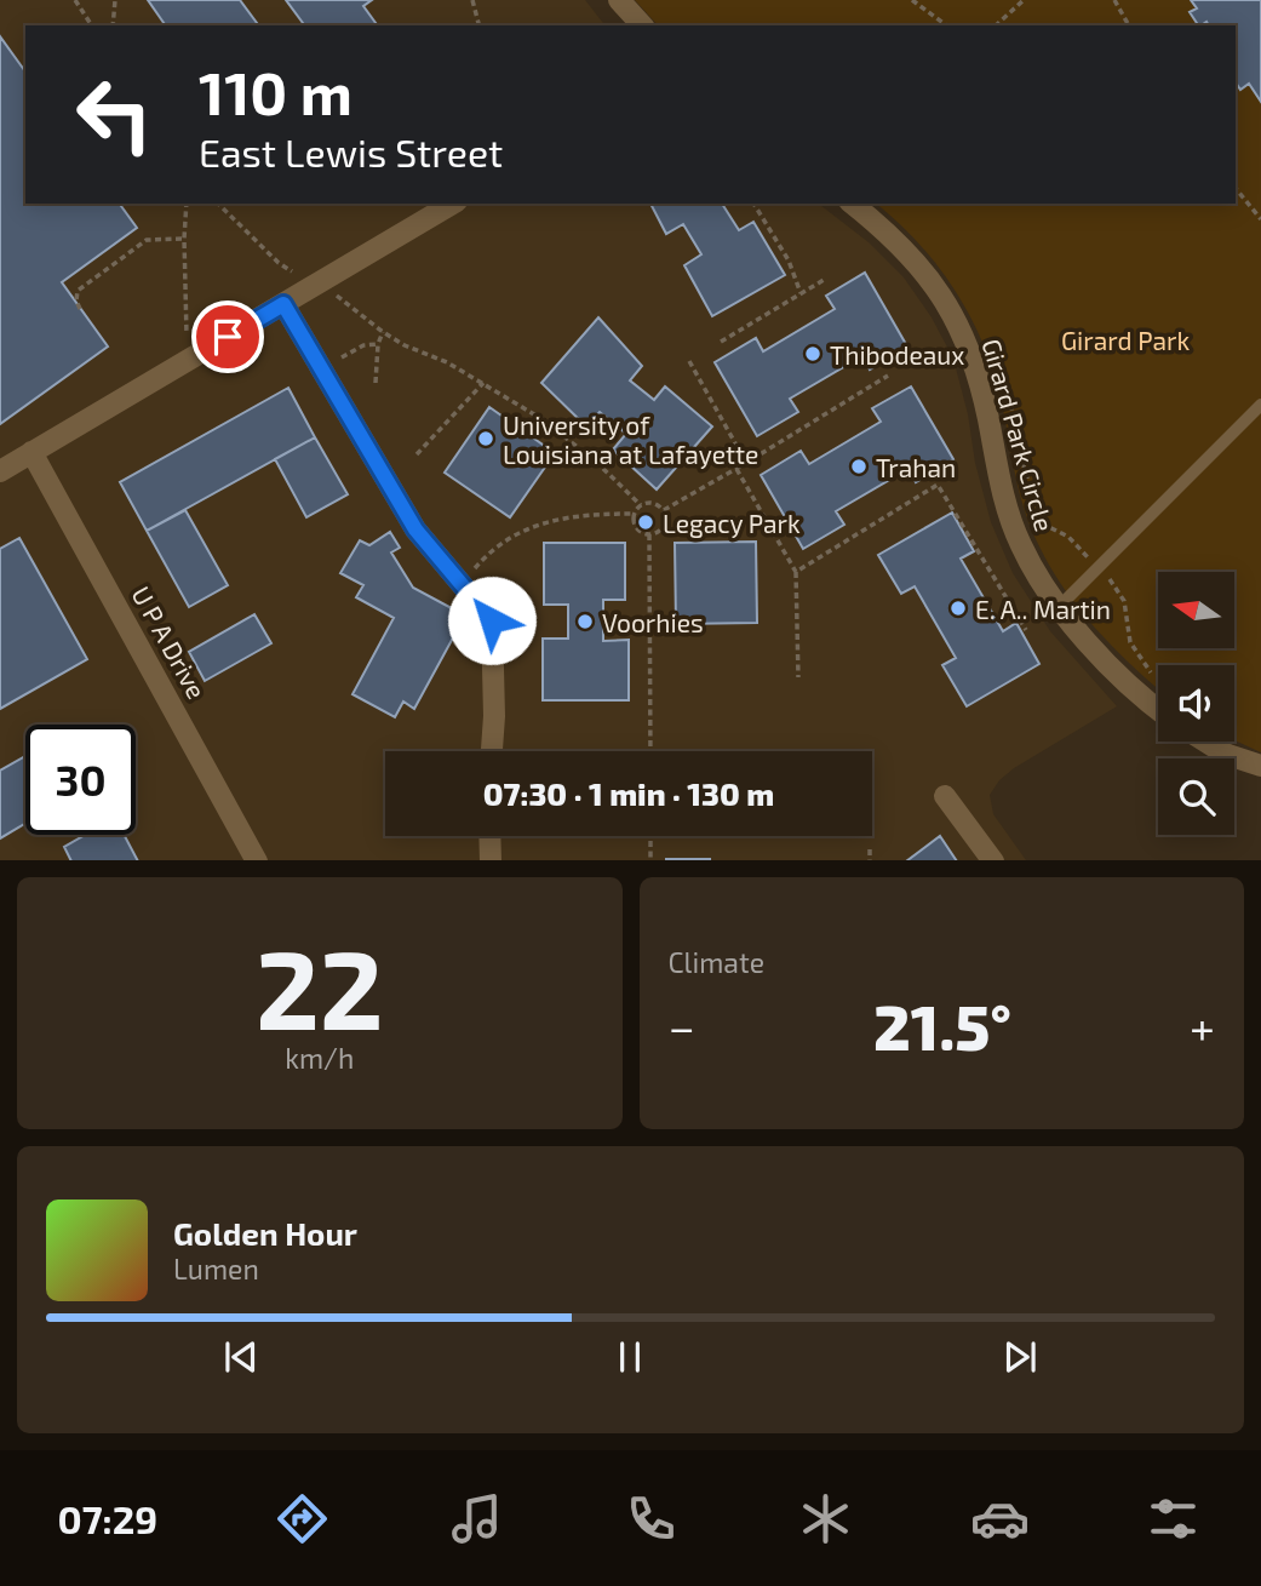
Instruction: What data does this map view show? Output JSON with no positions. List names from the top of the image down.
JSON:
{
  "streets": {
    "street": ["Girard Park Circle", "U P A Drive"]
  },
  "parks": ["Girard Park"],
  "places": [
    "Thibodeaux",
    "University of Louisiana at Lafayette",
    "Trahan",
    "Legacy Park",
    "E. A.. Martin",
    "Voorhies"
  ],
  "north": "left",
  "page": {
    "turn": ["110 m", "East Lewis Street"],
    "limit": "30",
    "trip": "07:30 · 1 min · 130 m",
    "tile": [
      ["22", "km/h"],
      "Climate"
    ],
    "heat": ["−", "21.5°", "+"],
    "song": ["Golden Hour", "Lumen"],
    "tabs": "07:29"
  }
}
